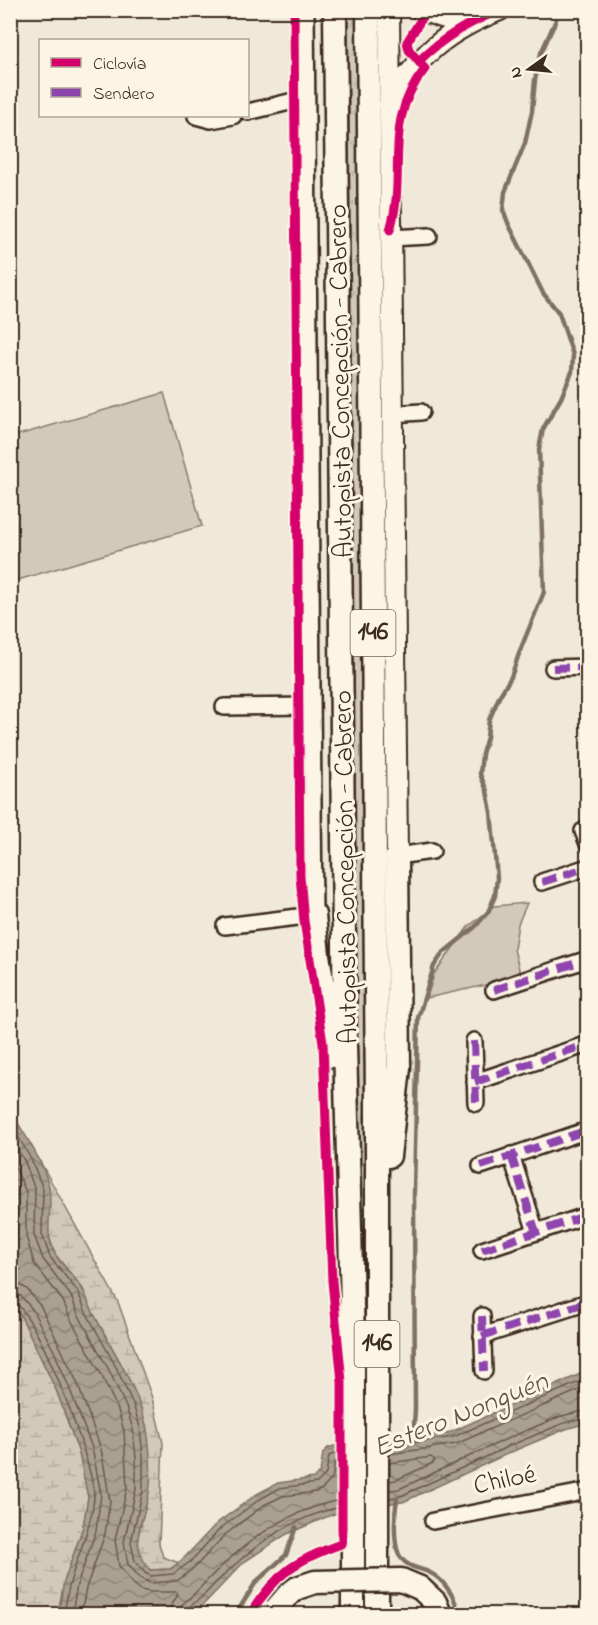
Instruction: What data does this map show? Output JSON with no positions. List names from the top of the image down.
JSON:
{
  "streets": {
    "highway": ["Autopista Concepción - Cabrero", "146"],
    "street": ["Chiloé"]
  },
  "water": ["Estero Nonguén"],
  "legend": ["Ciclovía", "Sendero"],
  "north": "left"
}
